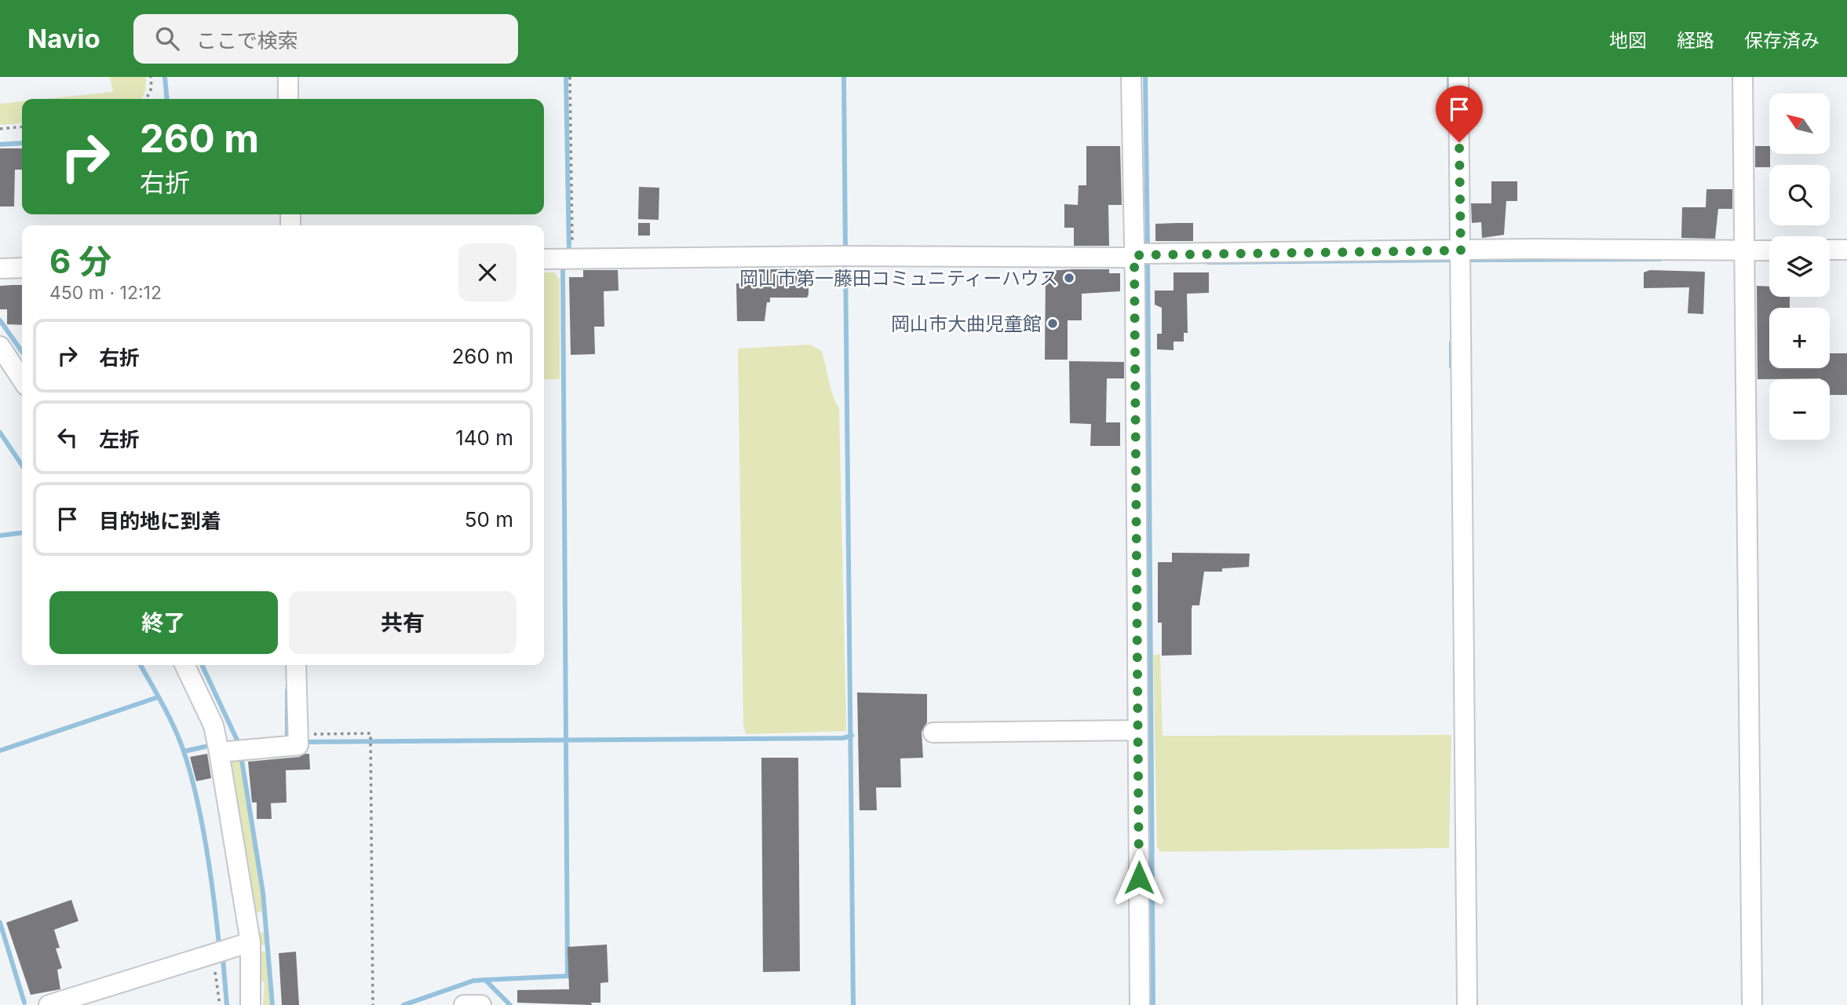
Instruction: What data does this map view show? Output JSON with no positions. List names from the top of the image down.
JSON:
{
  "places": ["岡山市第一藤田コミュニティーハウス", "岡山市大曲児童館"],
  "north": "top left",
  "page": {
    "header": "Navio",
    "search": "ここで検索",
    "nav": ["地図", "経路", "保存済み"],
    "map_buttons": ["+", "−"],
    "turn": ["260 m", "右折"],
    "heading": ["6 分", "450 m · 12:12"],
    "list": [
      {
        "name": "右折",
        "value": "260 m"
      },
      {
        "name": "左折",
        "value": "140 m"
      },
      {
        "name": "目的地に到着",
        "value": "50 m"
      }
    ],
    "buttons": ["終了", "共有"]
  }
}
